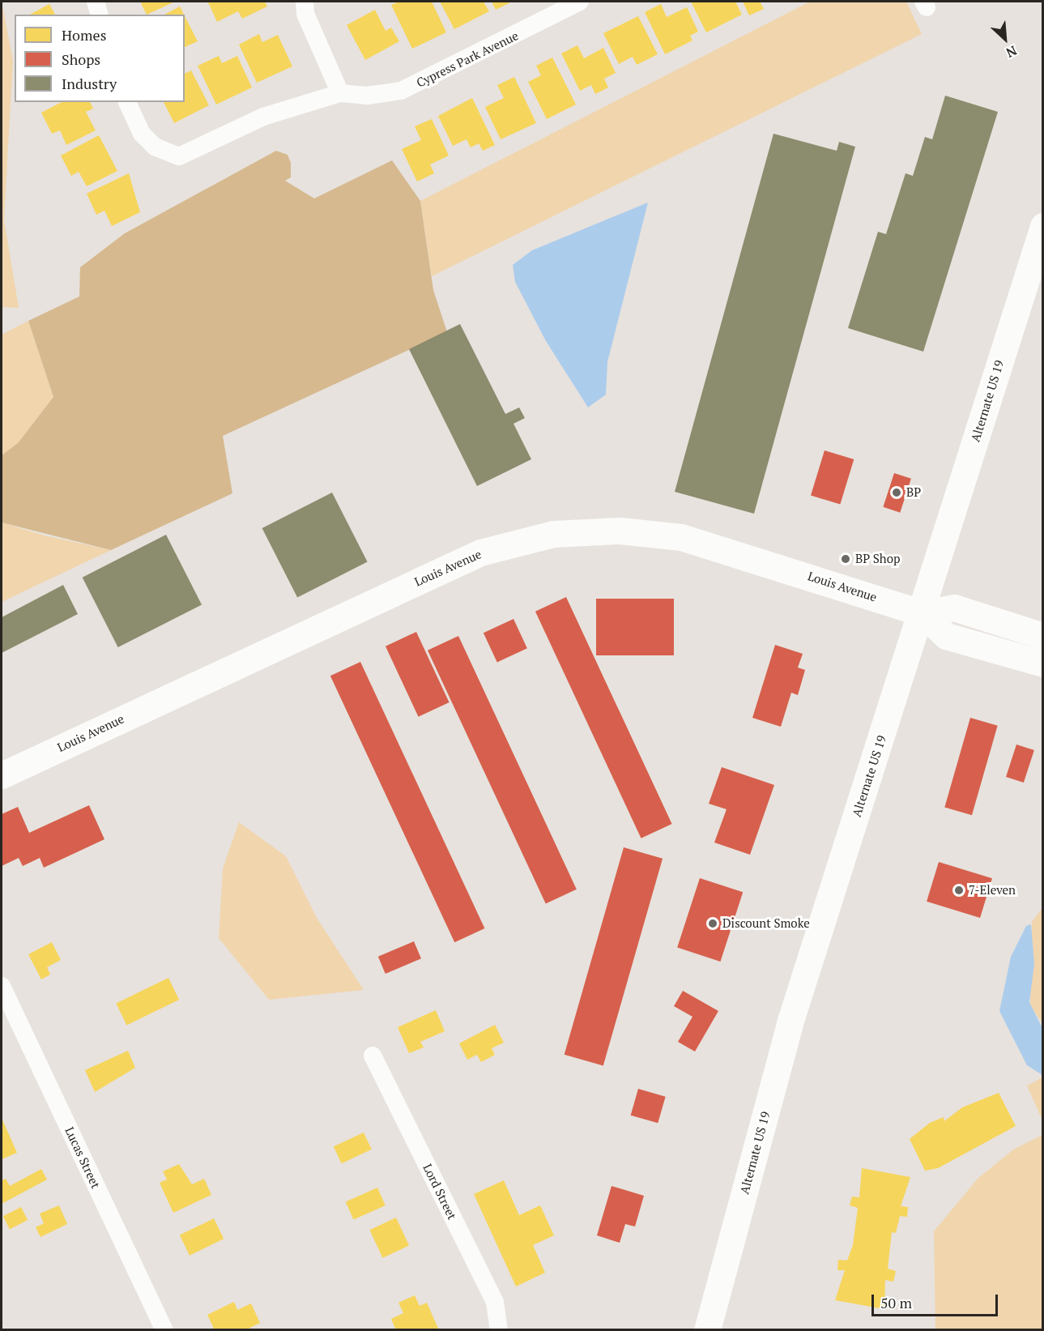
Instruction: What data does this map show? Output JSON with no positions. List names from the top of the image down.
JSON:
{
  "streets": {
    "street": [
      "Cypress Park Avenue",
      "Alternate US 19",
      "Louis Avenue",
      "Lucas Street",
      "Lord Street"
    ]
  },
  "crossings": [
    ["Alternate US 19", "Louis Avenue"]
  ],
  "places": [
    "BP",
    "BP Shop",
    "7-Eleven",
    "Discount Smoke"
  ],
  "legend": ["Homes", "Shops", "Industry"],
  "scale_bar": "50 m",
  "north": "bottom right"
}
